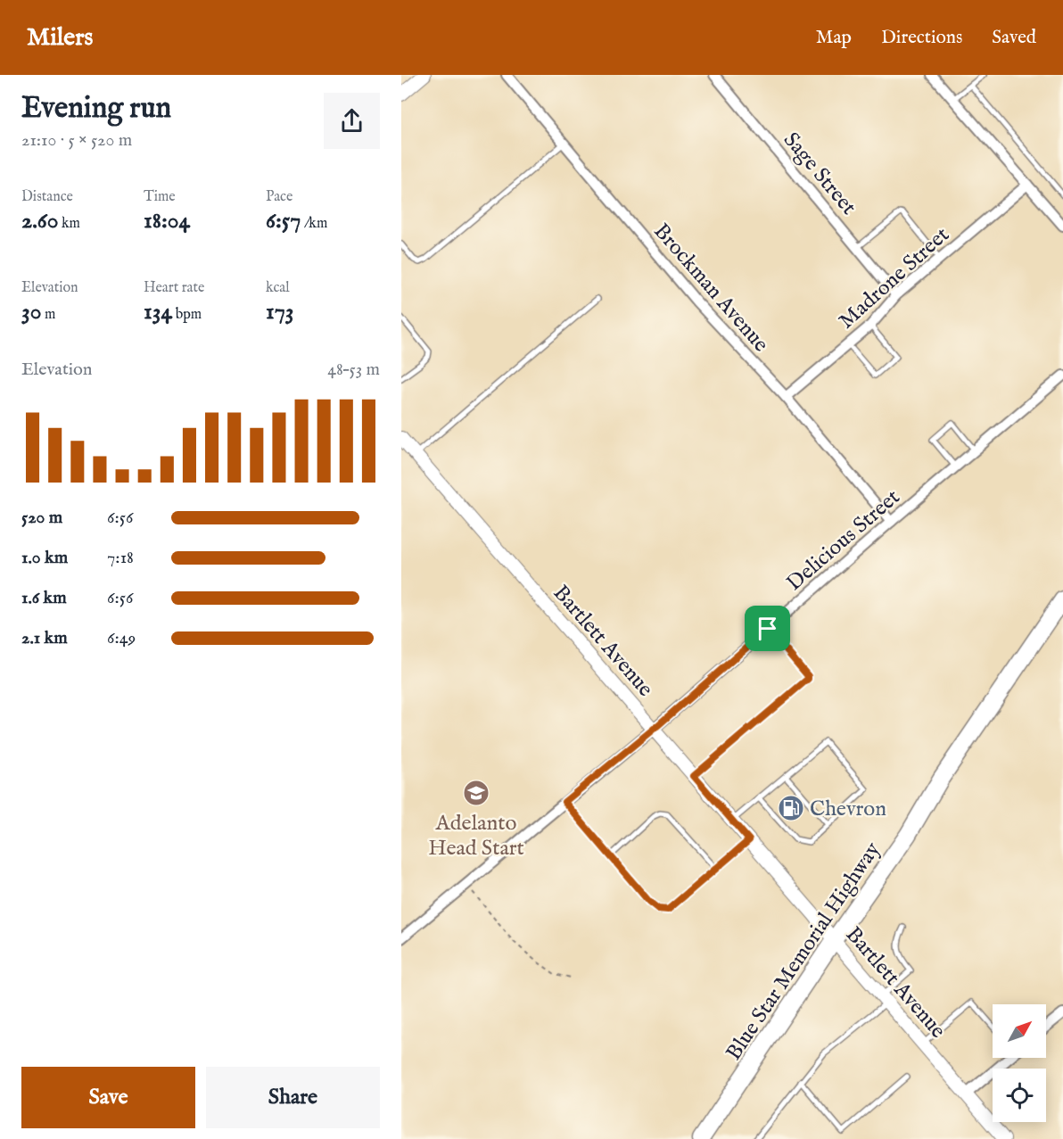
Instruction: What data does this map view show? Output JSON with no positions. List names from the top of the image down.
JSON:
{
  "streets": {
    "highway": ["Blue Star Memorial Highway"],
    "street": [
      "Sage Street",
      "Madrone Street",
      "Brockman Avenue",
      "Delicious Street",
      "Bartlett Avenue"
    ]
  },
  "crossings": [
    ["Sage Street", "Madrone Street"],
    ["Madrone Street", "Brockman Avenue"],
    ["Brockman Avenue", "Delicious Street"],
    ["Delicious Street", "Bartlett Avenue"],
    ["Bartlett Avenue", "Blue Star Memorial Highway"]
  ],
  "places": {
    "school or university": ["Adelanto Head Start"],
    "fuel station": ["Chevron"]
  },
  "north": "top right",
  "page": {
    "header": "Milers",
    "nav": ["Map", "Directions", "Saved"],
    "heading": ["Evening run", "21:10 · 5 × 520 m"],
    "stats": [
      ["Distance", "2.60 km"],
      ["Time", "18:04"],
      ["Pace", "6:57 /km"],
      ["Elevation", "30 m"],
      ["Heart rate", "134 bpm"],
      ["kcal", "173"]
    ],
    "chart": ["Elevation", "48–53 m"],
    "list": [
      {
        "name": "520 m",
        "note": "6:56"
      },
      {
        "name": "1.0 km",
        "note": "7:18"
      },
      {
        "name": "1.6 km",
        "note": "6:56"
      },
      {
        "name": "2.1 km",
        "note": "6:49"
      }
    ],
    "buttons": ["Save", "Share"]
  }
}
